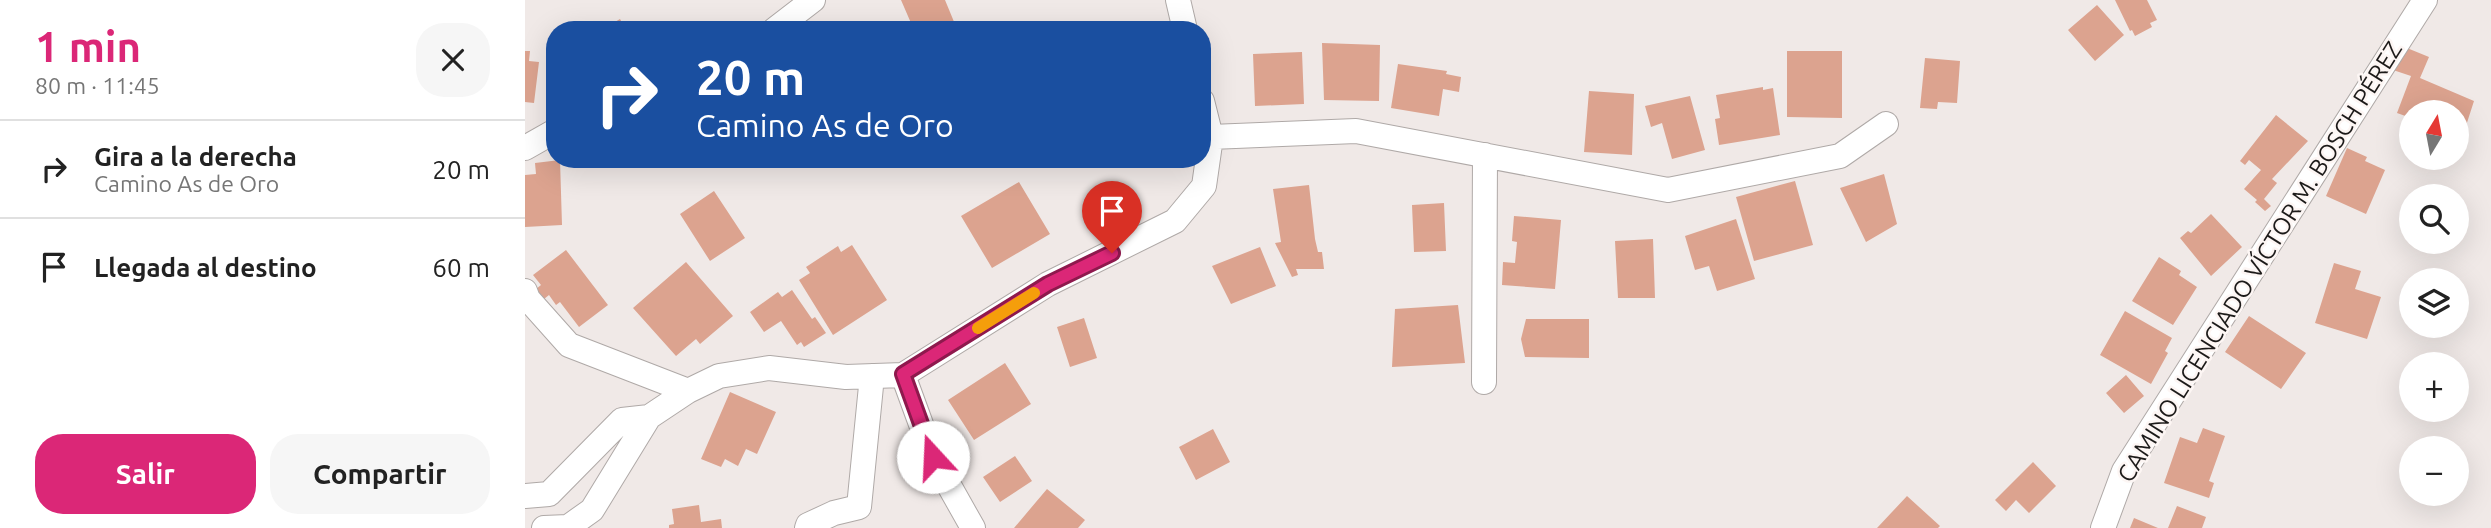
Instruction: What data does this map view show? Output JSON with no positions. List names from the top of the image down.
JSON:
{
  "streets": {
    "street": ["CAMINO LICENCIADO VÍCTOR M. BOSCH PÉREZ"]
  },
  "north": "top",
  "page": {
    "heading": ["1 min", "80 m · 11:45"],
    "turn": ["20 m", "Camino As de Oro"],
    "map_buttons": ["+", "−"],
    "list": [
      {
        "name": "Gira a la derecha",
        "note": "Camino As de Oro",
        "value": "20 m"
      },
      {
        "name": "Llegada al destino",
        "value": "60 m"
      }
    ],
    "buttons": ["Salir", "Compartir"]
  }
}
